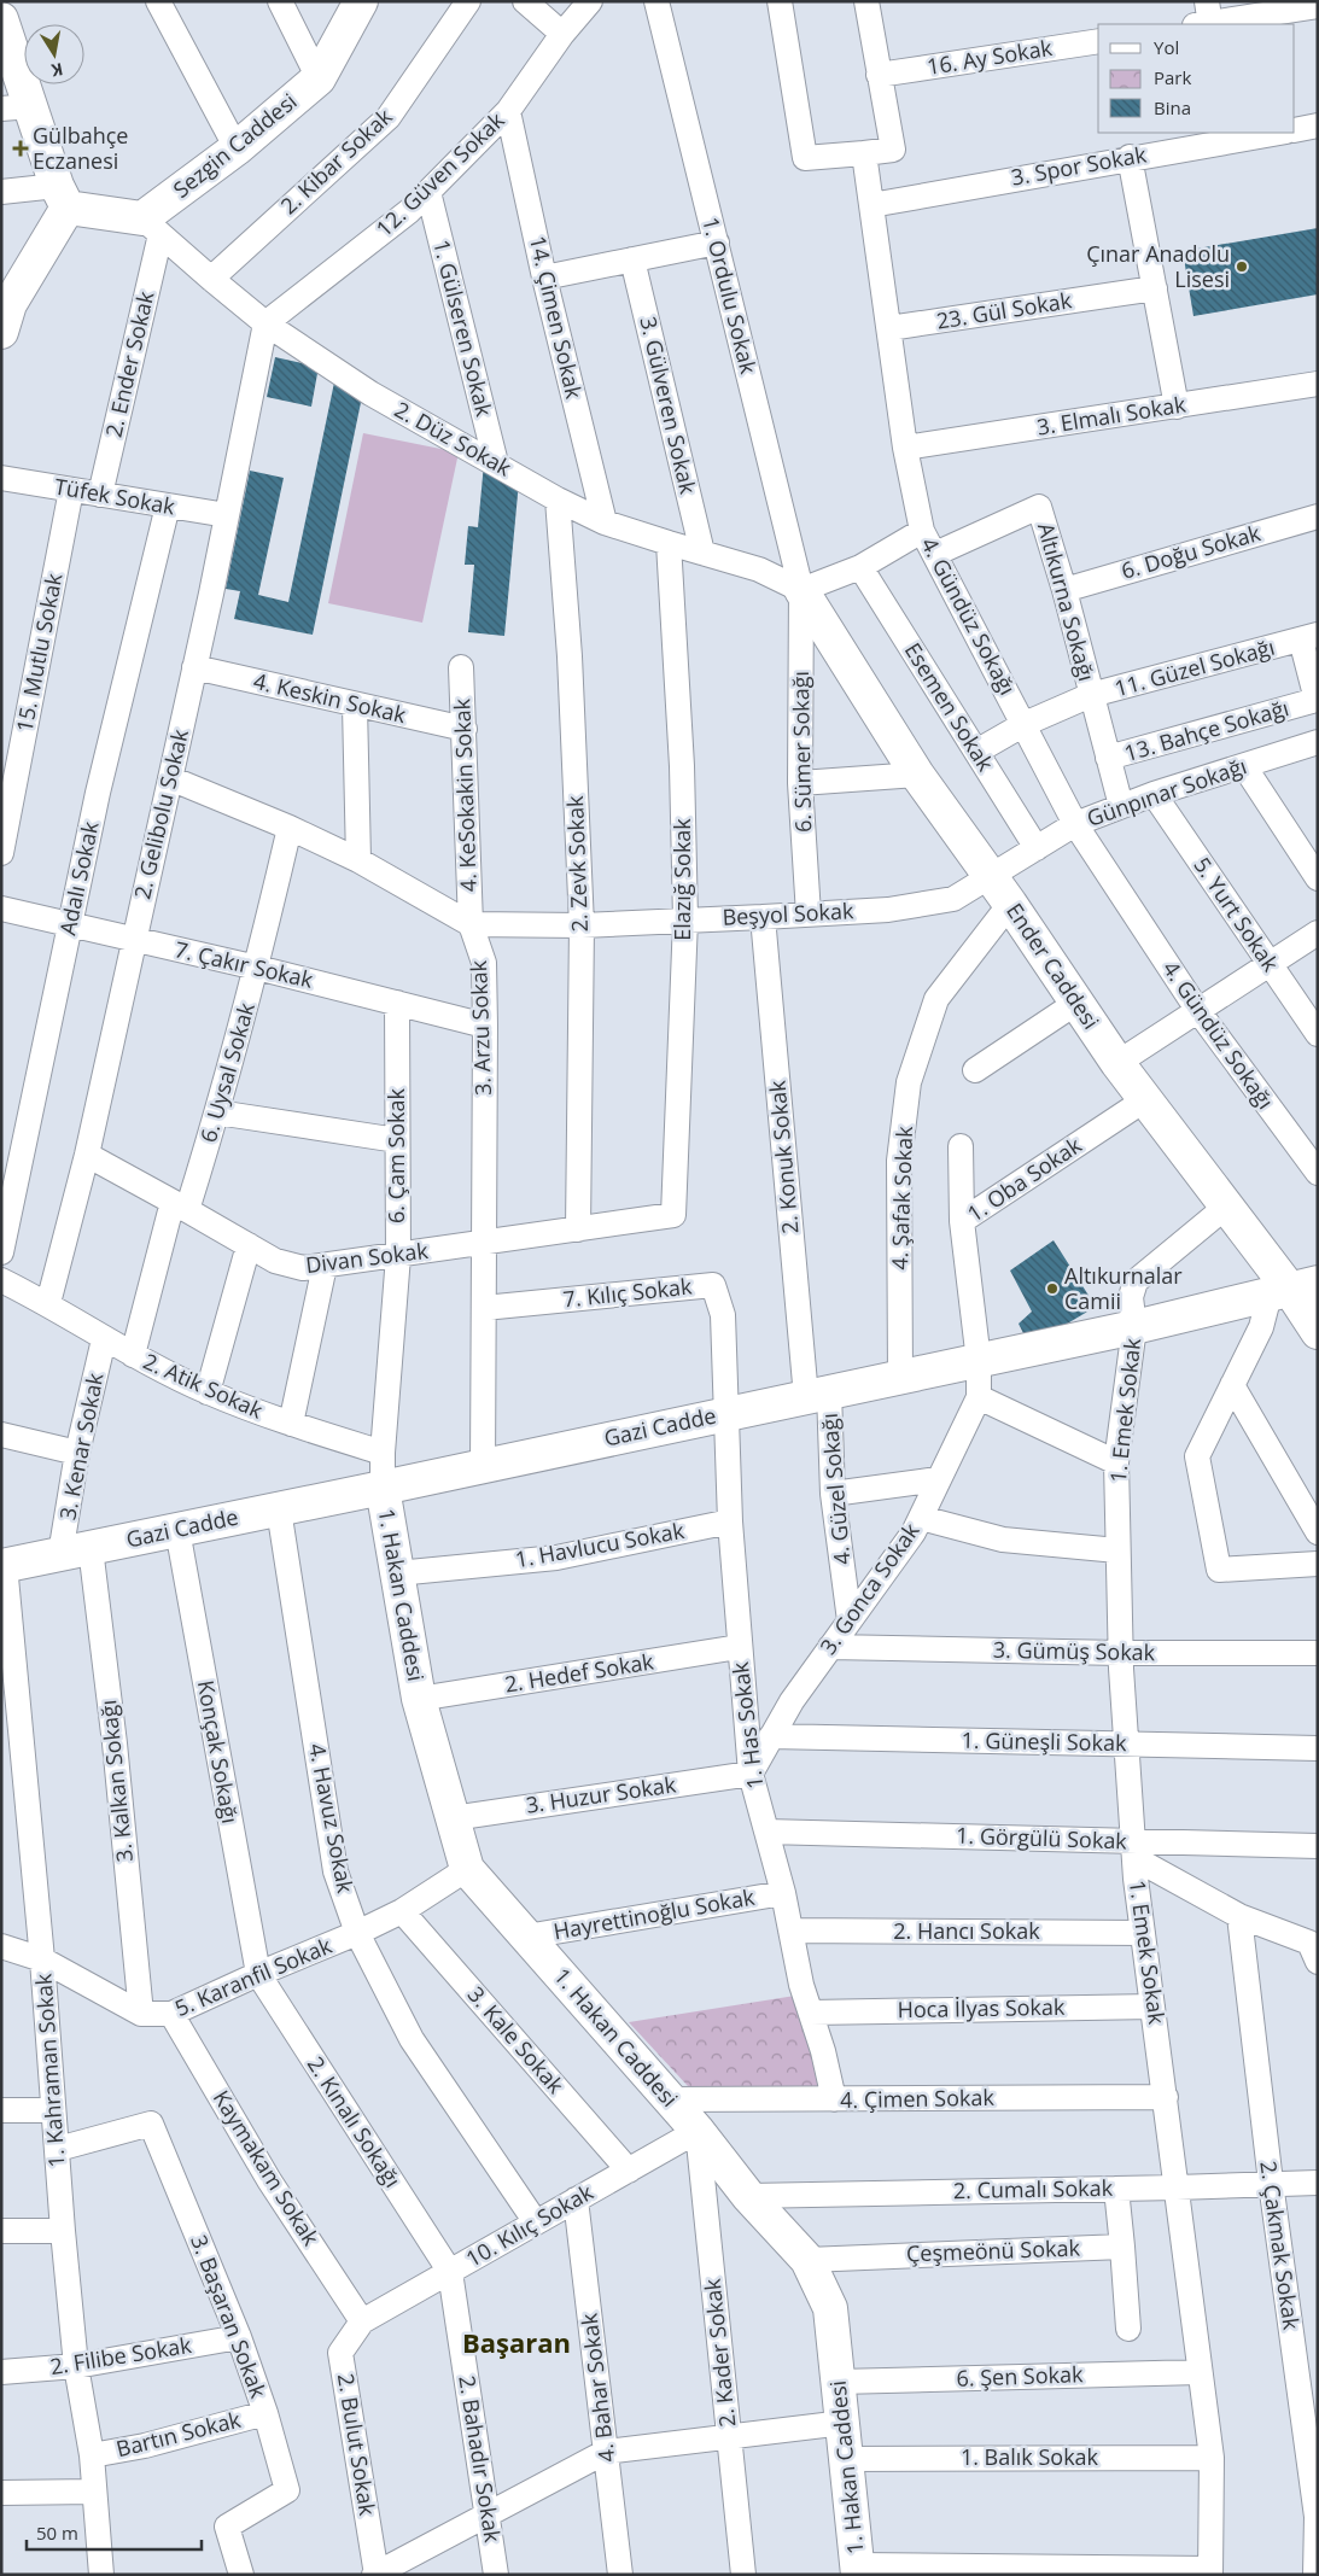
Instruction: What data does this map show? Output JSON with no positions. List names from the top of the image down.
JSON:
{
  "streets": {
    "street": [
      "16. Ay Sokak",
      "Sezgin Caddesi",
      "2. Kibar Sokak",
      "3. Spor Sokak",
      "12. Güven Sokak",
      "1. Ordulu Sokak",
      "23. Gül Sokak",
      "14. Çimen Sokak",
      "1. Gülseren Sokak",
      "2. Ender Sokak",
      "3. Gülveren Sokak",
      "3. Elmalı Sokak",
      "2. Düz Sokak",
      "Tüfek Sokak",
      "6. Doğu Sokak",
      "Altıkurna Sokağı",
      "4. Gündüz Sokağı",
      "15. Mutlu Sokak",
      "11. Güzel Sokağı",
      "4. Keskin Sokak",
      "Esemen Sokak",
      "13. Bahçe Sokağı",
      "6. Sümer Sokağı",
      "Günpınar Sokağı",
      "4. KeSokakin Sokak",
      "2. Gelibolu Sokak",
      "2. Zevk Sokak",
      "Adalı Sokak",
      "Elazığ Sokak",
      "Beşyol Sokak",
      "5. Yurt Sokak",
      "7. Çakır Sokak",
      "Ender Caddesi",
      "3. Arzu Sokak",
      "6. Uysal Sokak",
      "6. Çam Sokak",
      "2. Konuk Sokak",
      "1. Oba Sokak",
      "4. Şafak Sokak",
      "Divan Sokak",
      "7. Kılıç Sokak",
      "2. Atik Sokak",
      "1. Emek Sokak",
      "Gazi Cadde",
      "3. Kenar Sokak",
      "4. Güzel Sokağı",
      "1. Havlucu Sokak",
      "3. Gonca Sokak",
      "1. Hakan Caddesi",
      "3. Gümüş Sokak",
      "2. Hedef Sokak",
      "1. Has Sokak",
      "1. Güneşli Sokak",
      "Konçak Sokağı",
      "3. Kalkan Sokağı",
      "3. Huzur Sokak",
      "4. Havuz Sokak",
      "1. Görgülü Sokak",
      "Hayrettinoğlu Sokak",
      "2. Hancı Sokak",
      "5. Karanfil Sokak",
      "Hoca İlyas Sokak",
      "3. Kale Sokak",
      "1. Kahraman Sokak",
      "4. Çimen Sokak",
      "2. Kınalı Sokağı",
      "Kaymakam Sokak",
      "2. Cumalı Sokak",
      "10. Kılıç Sokak",
      "2. Çakmak Sokak",
      "Çeşmeönü Sokak",
      "3. Başaran Sokak",
      "2. Kader Sokak",
      "2. Filibe Sokak",
      "6. Şen Sokak",
      "4. Bahar Sokak",
      "Bartın Sokak",
      "2. Bulut Sokak",
      "1. Balık Sokak",
      "2. Bahadır Sokak"
    ]
  },
  "crossings": [
    ["Sezgin Caddesi", "2. Ender Sokak"],
    ["Sezgin Caddesi", "2. Düz Sokak"],
    ["2. Kibar Sokak", "2. Düz Sokak"],
    ["3. Spor Sokak", "4. Gündüz Sokağı"],
    ["12. Güven Sokak", "14. Çimen Sokak"],
    ["12. Güven Sokak", "1. Gülseren Sokak"],
    ["12. Güven Sokak", "2. Düz Sokak"],
    ["12. Güven Sokak", "2. Gelibolu Sokak"],
    ["1. Ordulu Sokak", "2. Düz Sokak"],
    ["1. Ordulu Sokak", "6. Sümer Sokağı"],
    ["1. Ordulu Sokak", "Ender Caddesi"],
    ["23. Gül Sokak", "4. Gündüz Sokağı"],
    ["14. Çimen Sokak", "2. Düz Sokak"],
    ["1. Gülseren Sokak", "2. Düz Sokak"],
    ["2. Ender Sokak", "2. Düz Sokak"],
    ["2. Ender Sokak", "Tüfek Sokak"],
    ["3. Gülveren Sokak", "2. Düz Sokak"],
    ["3. Elmalı Sokak", "4. Gündüz Sokağı"],
    ["2. Düz Sokak", "6. Sümer Sokağı"],
    ["2. Düz Sokak", "2. Gelibolu Sokak"],
    ["2. Düz Sokak", "2. Zevk Sokak"],
    ["2. Düz Sokak", "Elazığ Sokak"],
    ["2. Düz Sokak", "Ender Caddesi"],
    ["Tüfek Sokak", "15. Mutlu Sokak"],
    ["Tüfek Sokak", "2. Gelibolu Sokak"],
    ["Tüfek Sokak", "Adalı Sokak"],
    ["6. Doğu Sokak", "Altıkurna Sokağı"],
    ["Altıkurna Sokağı", "4. Gündüz Sokağı"],
    ["Altıkurna Sokağı", "11. Güzel Sokağı"],
    ["Altıkurna Sokağı", "13. Bahçe Sokağı"],
    ["Altıkurna Sokağı", "Günpınar Sokağı"],
    ["4. Gündüz Sokağı", "11. Güzel Sokağı"],
    ["4. Gündüz Sokağı", "Günpınar Sokağı"],
    ["11. Güzel Sokağı", "Esemen Sokak"],
    ["11. Güzel Sokağı", "13. Bahçe Sokağı"],
    ["4. Keskin Sokak", "4. KeSokakin Sokak"],
    ["4. Keskin Sokak", "2. Gelibolu Sokak"],
    ["Esemen Sokak", "Günpınar Sokağı"],
    ["6. Sümer Sokağı", "Beşyol Sokak"],
    ["6. Sümer Sokağı", "Ender Caddesi"],
    ["Günpınar Sokağı", "Beşyol Sokak"],
    ["Günpınar Sokağı", "5. Yurt Sokak"],
    ["Günpınar Sokağı", "Ender Caddesi"],
    ["4. KeSokakin Sokak", "Beşyol Sokak"],
    ["4. KeSokakin Sokak", "3. Arzu Sokak"],
    ["2. Gelibolu Sokak", "7. Çakır Sokak"],
    ["2. Gelibolu Sokak", "Divan Sokak"],
    ["2. Gelibolu Sokak", "2. Atik Sokak"],
    ["2. Zevk Sokak", "Beşyol Sokak"],
    ["2. Zevk Sokak", "Divan Sokak"],
    ["Adalı Sokak", "7. Çakır Sokak"],
    ["Elazığ Sokak", "Beşyol Sokak"],
    ["Elazığ Sokak", "Divan Sokak"],
    ["Beşyol Sokak", "Ender Caddesi"],
    ["Beşyol Sokak", "3. Arzu Sokak"],
    ["Beşyol Sokak", "2. Konuk Sokak"],
    ["7. Çakır Sokak", "3. Arzu Sokak"],
    ["7. Çakır Sokak", "6. Uysal Sokak"],
    ["7. Çakır Sokak", "6. Çam Sokak"],
    ["Ender Caddesi", "1. Oba Sokak"],
    ["Ender Caddesi", "4. Şafak Sokak"],
    ["Ender Caddesi", "1. Emek Sokak"],
    ["Ender Caddesi", "Gazi Cadde"],
    ["3. Arzu Sokak", "Divan Sokak"],
    ["3. Arzu Sokak", "7. Kılıç Sokak"],
    ["3. Arzu Sokak", "Gazi Cadde"],
    ["6. Uysal Sokak", "Divan Sokak"],
    ["6. Uysal Sokak", "2. Atik Sokak"],
    ["6. Çam Sokak", "Divan Sokak"],
    ["6. Çam Sokak", "2. Atik Sokak"],
    ["2. Konuk Sokak", "Gazi Cadde"],
    ["2. Konuk Sokak", "4. Güzel Sokağı"],
    ["1. Oba Sokak", "Gazi Cadde"],
    ["1. Oba Sokak", "3. Gonca Sokak"],
    ["4. Şafak Sokak", "Gazi Cadde"],
    ["7. Kılıç Sokak", "Gazi Cadde"],
    ["7. Kılıç Sokak", "1. Has Sokak"],
    ["2. Atik Sokak", "3. Kenar Sokak"],
    ["1. Emek Sokak", "Gazi Cadde"],
    ["1. Emek Sokak", "3. Gümüş Sokak"],
    ["1. Emek Sokak", "1. Güneşli Sokak"],
    ["1. Emek Sokak", "1. Görgülü Sokak"],
    ["1. Emek Sokak", "2. Hancı Sokak"],
    ["1. Emek Sokak", "Hoca İlyas Sokak"],
    ["1. Emek Sokak", "4. Çimen Sokak"],
    ["1. Emek Sokak", "2. Cumalı Sokak"],
    ["1. Emek Sokak", "6. Şen Sokak"],
    ["1. Emek Sokak", "1. Balık Sokak"],
    ["Gazi Cadde", "3. Kenar Sokak"],
    ["Gazi Cadde", "4. Güzel Sokağı"],
    ["Gazi Cadde", "3. Gonca Sokak"],
    ["Gazi Cadde", "1. Hakan Caddesi"],
    ["Gazi Cadde", "1. Has Sokak"],
    ["Gazi Cadde", "Konçak Sokağı"],
    ["Gazi Cadde", "3. Kalkan Sokağı"],
    ["Gazi Cadde", "4. Havuz Sokak"],
    ["Gazi Cadde", "1. Kahraman Sokak"],
    ["3. Kenar Sokak", "3. Kalkan Sokağı"],
    ["4. Güzel Sokağı", "3. Gonca Sokak"],
    ["1. Havlucu Sokak", "1. Hakan Caddesi"],
    ["1. Havlucu Sokak", "1. Has Sokak"],
    ["3. Gonca Sokak", "3. Gümüş Sokak"],
    ["3. Gonca Sokak", "1. Has Sokak"],
    ["3. Gonca Sokak", "1. Güneşli Sokak"],
    ["3. Gonca Sokak", "3. Huzur Sokak"],
    ["1. Hakan Caddesi", "2. Hedef Sokak"],
    ["1. Hakan Caddesi", "3. Huzur Sokak"],
    ["1. Hakan Caddesi", "Hayrettinoğlu Sokak"],
    ["1. Hakan Caddesi", "5. Karanfil Sokak"],
    ["1. Hakan Caddesi", "4. Çimen Sokak"],
    ["1. Hakan Caddesi", "2. Cumalı Sokak"],
    ["1. Hakan Caddesi", "10. Kılıç Sokak"],
    ["1. Hakan Caddesi", "Çeşmeönü Sokak"],
    ["1. Hakan Caddesi", "2. Kader Sokak"],
    ["1. Hakan Caddesi", "6. Şen Sokak"],
    ["1. Hakan Caddesi", "1. Balık Sokak"],
    ["2. Hedef Sokak", "1. Has Sokak"],
    ["1. Has Sokak", "3. Huzur Sokak"],
    ["1. Has Sokak", "1. Görgülü Sokak"],
    ["1. Has Sokak", "Hayrettinoğlu Sokak"],
    ["1. Has Sokak", "2. Hancı Sokak"],
    ["1. Has Sokak", "Hoca İlyas Sokak"],
    ["1. Has Sokak", "4. Çimen Sokak"],
    ["Konçak Sokağı", "5. Karanfil Sokak"],
    ["Konçak Sokağı", "2. Kınalı Sokağı"],
    ["3. Kalkan Sokağı", "5. Karanfil Sokak"],
    ["4. Havuz Sokak", "5. Karanfil Sokak"],
    ["4. Havuz Sokak", "10. Kılıç Sokak"],
    ["5. Karanfil Sokak", "3. Kale Sokak"],
    ["5. Karanfil Sokak", "1. Kahraman Sokak"],
    ["5. Karanfil Sokak", "2. Kınalı Sokağı"],
    ["5. Karanfil Sokak", "Kaymakam Sokak"],
    ["3. Kale Sokak", "10. Kılıç Sokak"],
    ["1. Kahraman Sokak", "3. Başaran Sokak"],
    ["1. Kahraman Sokak", "2. Filibe Sokak"],
    ["1. Kahraman Sokak", "Bartın Sokak"],
    ["2. Kınalı Sokağı", "10. Kılıç Sokak"],
    ["2. Kınalı Sokağı", "2. Bahadır Sokak"],
    ["Kaymakam Sokak", "10. Kılıç Sokak"],
    ["Kaymakam Sokak", "2. Bulut Sokak"],
    ["2. Cumalı Sokak", "2. Çakmak Sokak"],
    ["10. Kılıç Sokak", "2. Kader Sokak"],
    ["10. Kılıç Sokak", "4. Bahar Sokak"],
    ["10. Kılıç Sokak", "2. Bulut Sokak"],
    ["10. Kılıç Sokak", "2. Bahadır Sokak"],
    ["3. Başaran Sokak", "2. Filibe Sokak"],
    ["3. Başaran Sokak", "Bartın Sokak"]
  ],
  "districts": ["Başaran"],
  "places": {
    "health": ["Gülbahçe Eczanesi"],
    "other": ["Çınar Anadolu Lisesi", "Altıkurnalar Camii"]
  },
  "legend": ["Yol", "Park", "Bina"],
  "scale_bar": "50 m",
  "north": "bottom"
}
